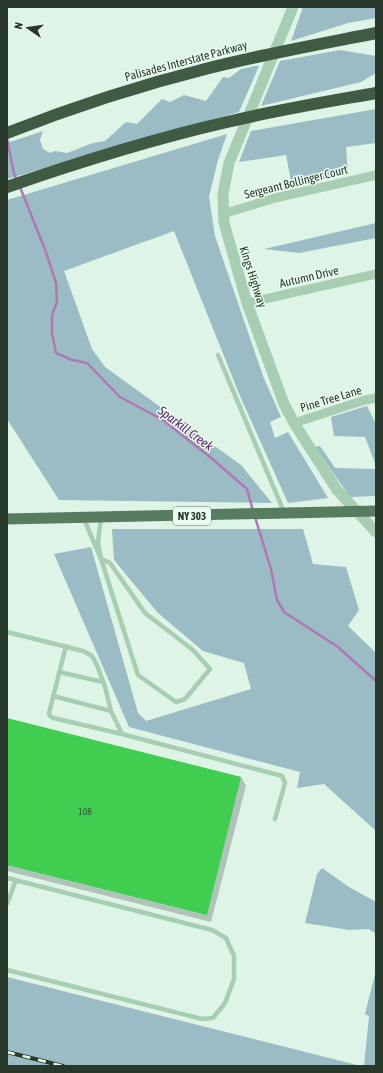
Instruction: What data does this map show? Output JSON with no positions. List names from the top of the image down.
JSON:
{
  "streets": {
    "highway": ["Palisades Interstate Parkway"],
    "main road": ["NY 303"],
    "street": [
      "Sergeant Bollinger Court",
      "Kings Highway",
      "Autumn Drive",
      "Pine Tree Lane"
    ]
  },
  "crossings": [
    ["Sergeant Bollinger Court", "Kings Highway"],
    ["Kings Highway", "Autumn Drive"],
    ["Kings Highway", "Pine Tree Lane"],
    ["Kings Highway", "NY 303"]
  ],
  "water": ["Sparkill Creek"],
  "house_numbers": ["108"],
  "north": "left"
}
